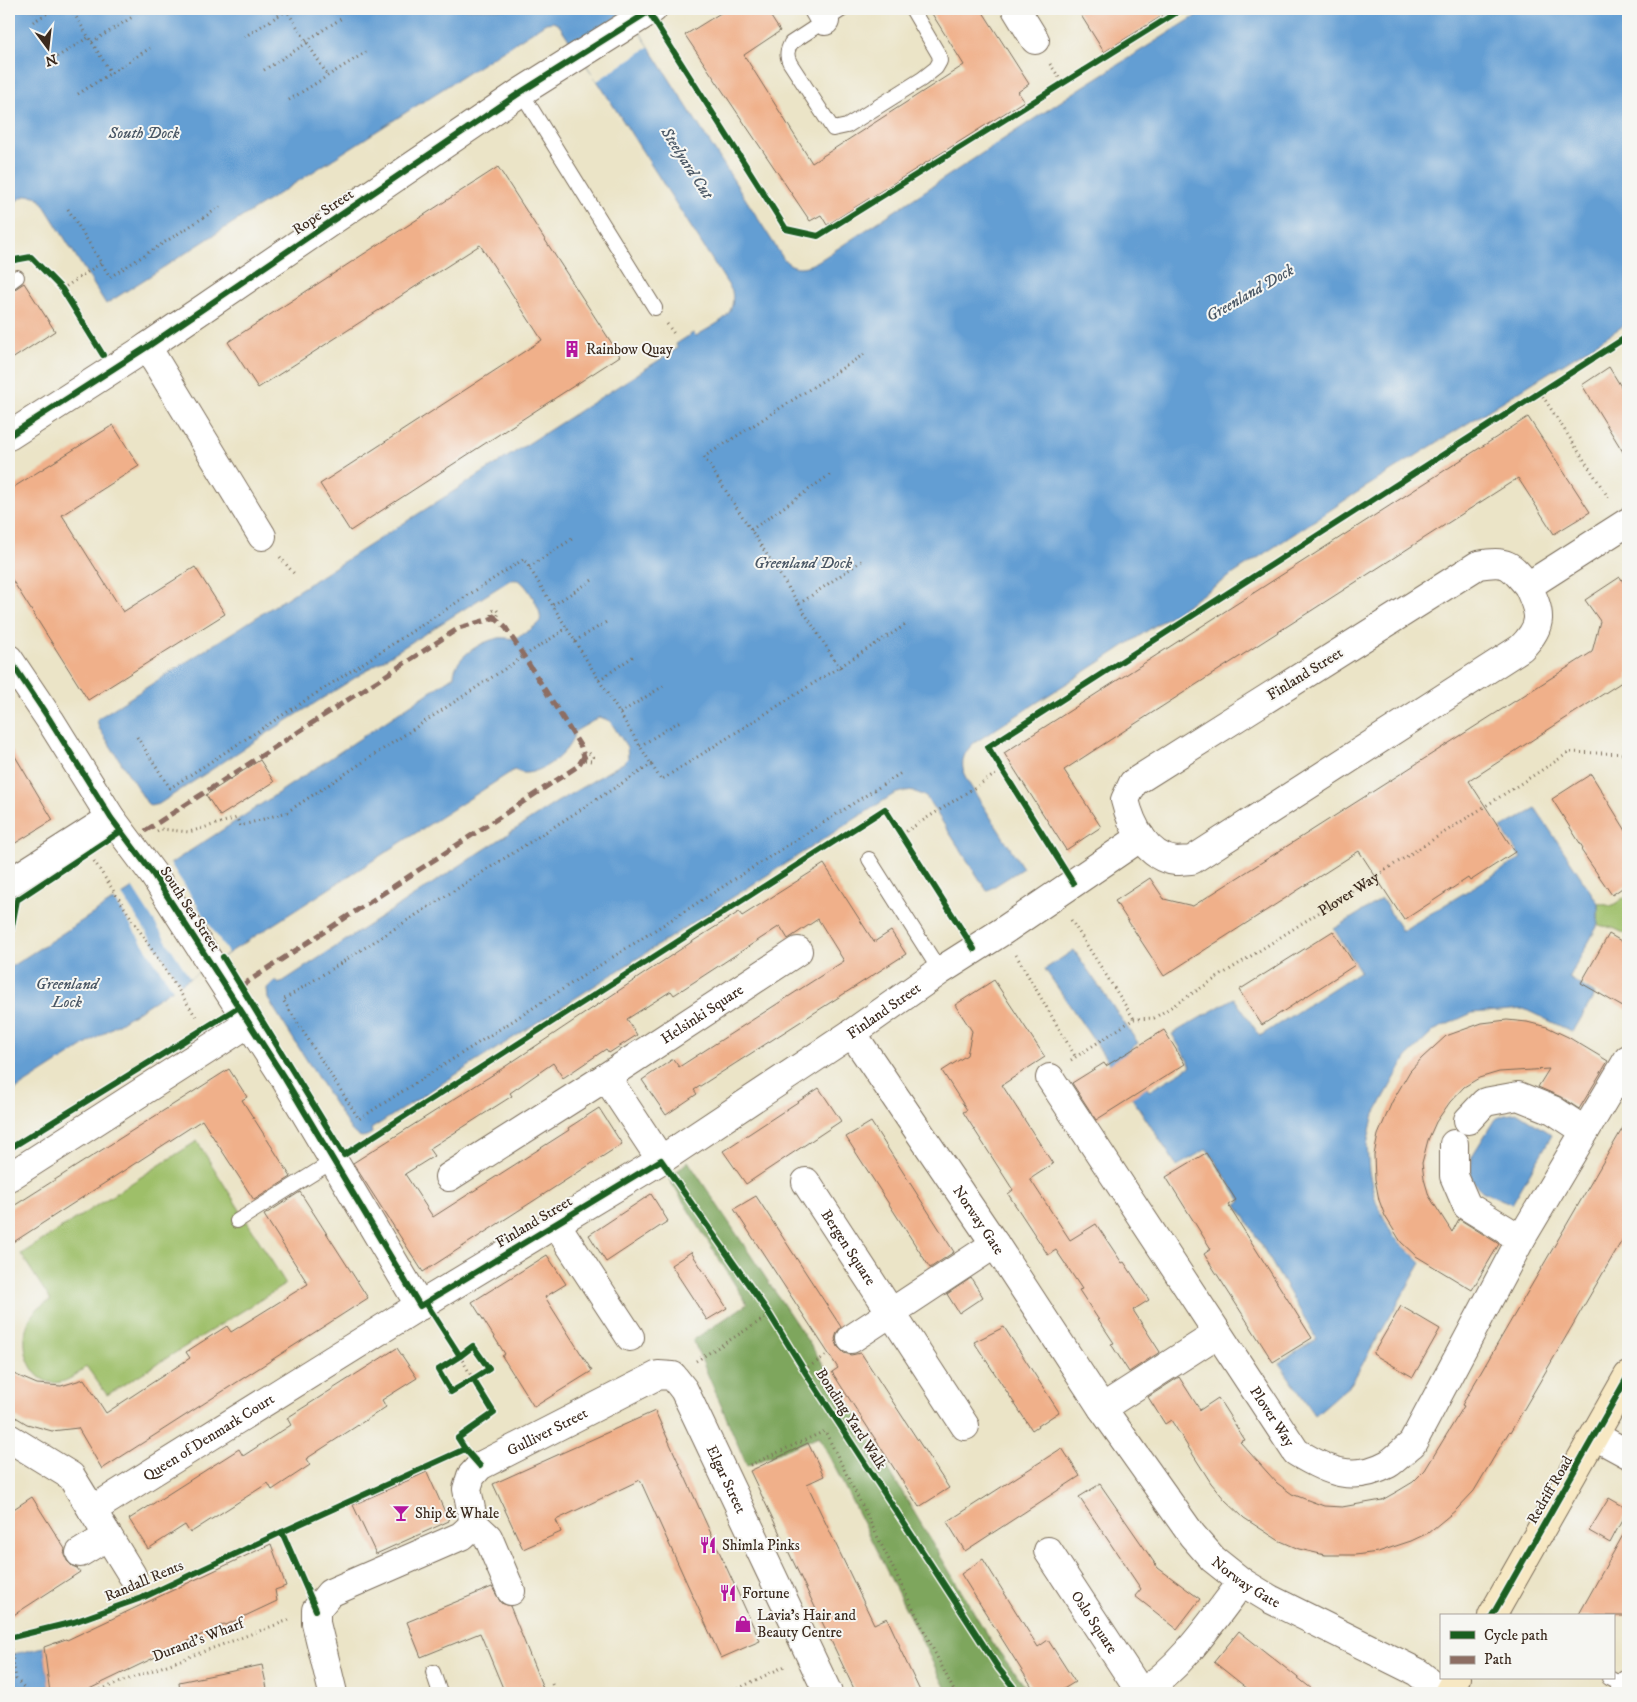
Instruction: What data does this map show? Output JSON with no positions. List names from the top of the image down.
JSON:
{
  "streets": {
    "main road": ["Redriff Road"],
    "street": [
      "Rope Street",
      "Finland Street",
      "Plover Way",
      "South Sea Street",
      "Helsinki Square",
      "Norway Gate",
      "Bergen Square",
      "Gulliver Street",
      "Queen of Denmark Court",
      "Elgar Street",
      "Oslo Square"
    ],
    "path": ["Durand's Wharf"],
    "cycle path": ["Bonding Yard Walk", "Randall Rents"]
  },
  "crossings": [
    ["Finland Street", "Plover Way"],
    ["Finland Street", "South Sea Street"],
    ["Finland Street", "Norway Gate"],
    ["Finland Street", "Queen of Denmark Court"],
    ["South Sea Street", "Queen of Denmark Court"],
    ["Norway Gate", "Oslo Square"],
    ["Gulliver Street", "Elgar Street"]
  ],
  "water": [
    "South Dock",
    "Steelyard Cut",
    "Greenland Dock",
    "Greenland Lock"
  ],
  "places": {
    "building": ["Rainbow Quay"],
    "bar": ["Ship & Whale"],
    "restaurant": ["Shimla Pinks", "Fortune"],
    "shop": ["Lavia's Hair and Beauty Centre"]
  },
  "legend": ["Cycle path", "Path"],
  "north": "bottom"
}
